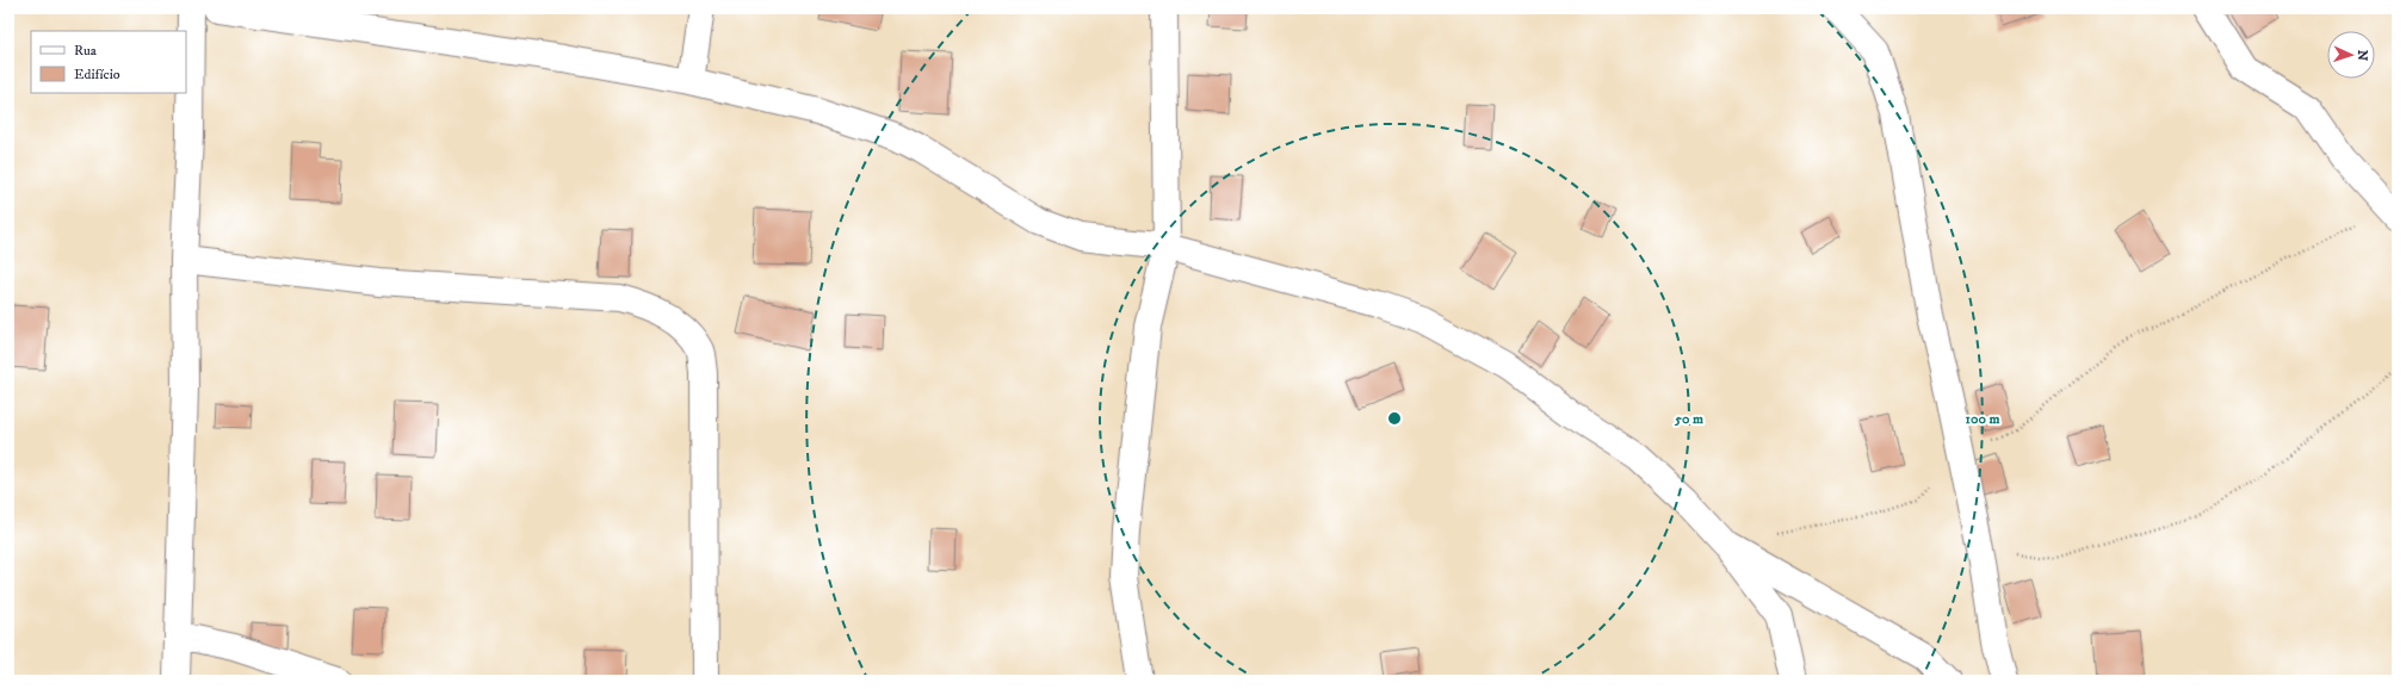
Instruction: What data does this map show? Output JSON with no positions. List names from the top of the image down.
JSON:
{
  "legend": ["Rua", "Edifício"],
  "north": "right",
  "rings": ["50 m", "100 m"]
}
